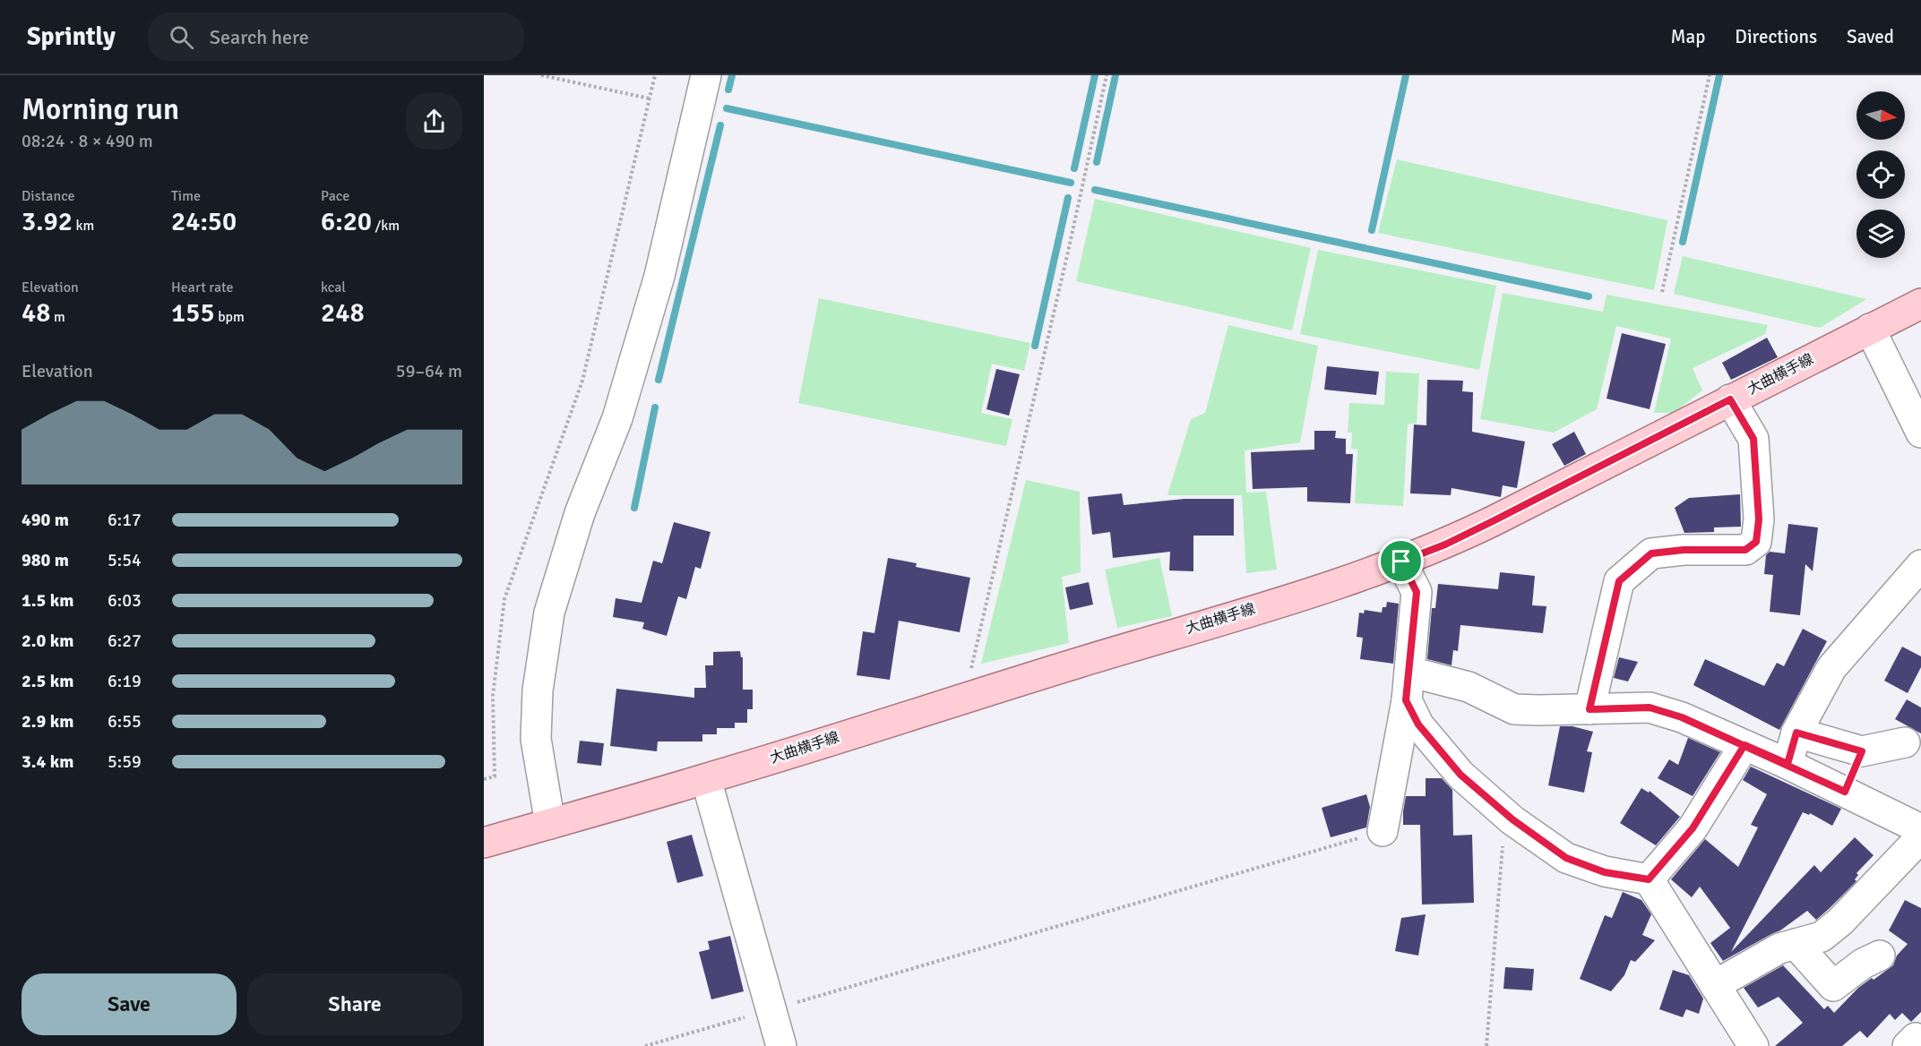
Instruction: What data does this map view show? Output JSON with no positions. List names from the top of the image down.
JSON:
{
  "streets": {
    "main road": ["大曲横手線"]
  },
  "north": "right",
  "page": {
    "header": "Sprintly",
    "search": "Search here",
    "nav": ["Map", "Directions", "Saved"],
    "heading": ["Morning run", "08:24 · 8 × 490 m"],
    "stats": [
      ["Distance", "3.92 km"],
      ["Time", "24:50"],
      ["Pace", "6:20 /km"],
      ["Elevation", "48 m"],
      ["Heart rate", "155 bpm"],
      ["kcal", "248"]
    ],
    "chart": ["Elevation", "59–64 m"],
    "list": [
      {
        "name": "490 m",
        "note": "6:17"
      },
      {
        "name": "980 m",
        "note": "5:54"
      },
      {
        "name": "1.5 km",
        "note": "6:03"
      },
      {
        "name": "2.0 km",
        "note": "6:27"
      },
      {
        "name": "2.5 km",
        "note": "6:19"
      },
      {
        "name": "2.9 km",
        "note": "6:55"
      },
      {
        "name": "3.4 km",
        "note": "5:59"
      }
    ],
    "buttons": ["Save", "Share"]
  }
}
